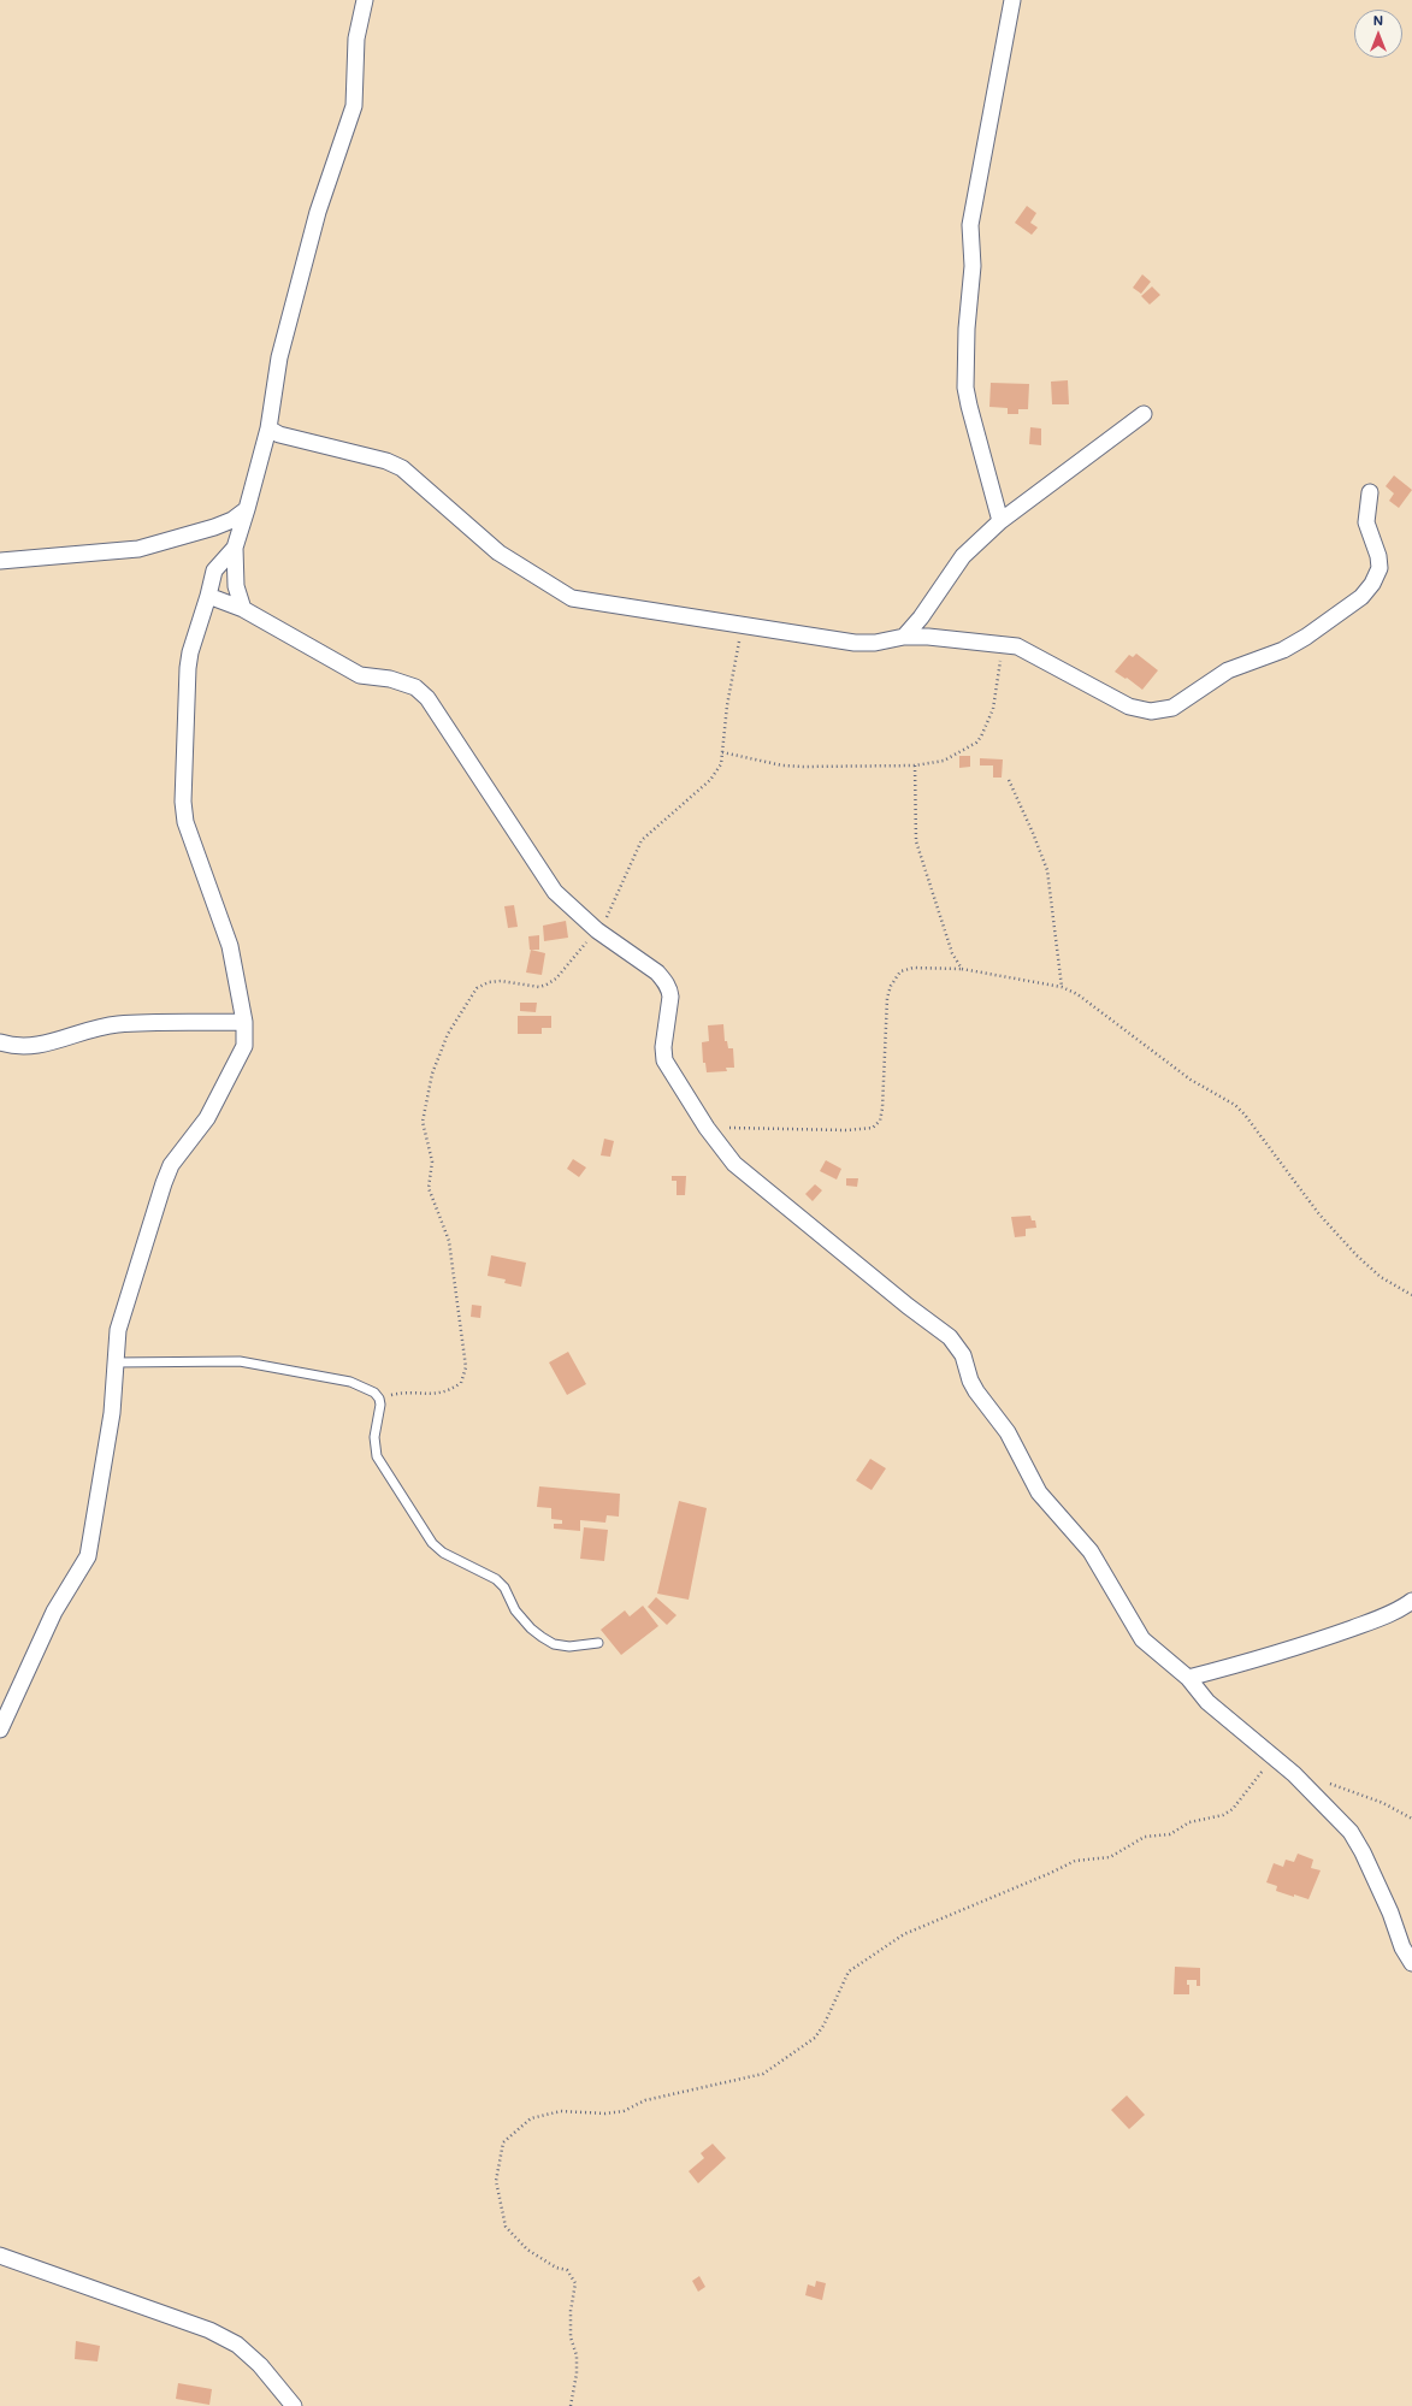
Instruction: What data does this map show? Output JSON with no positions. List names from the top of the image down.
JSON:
{
  "north": "top"
}
